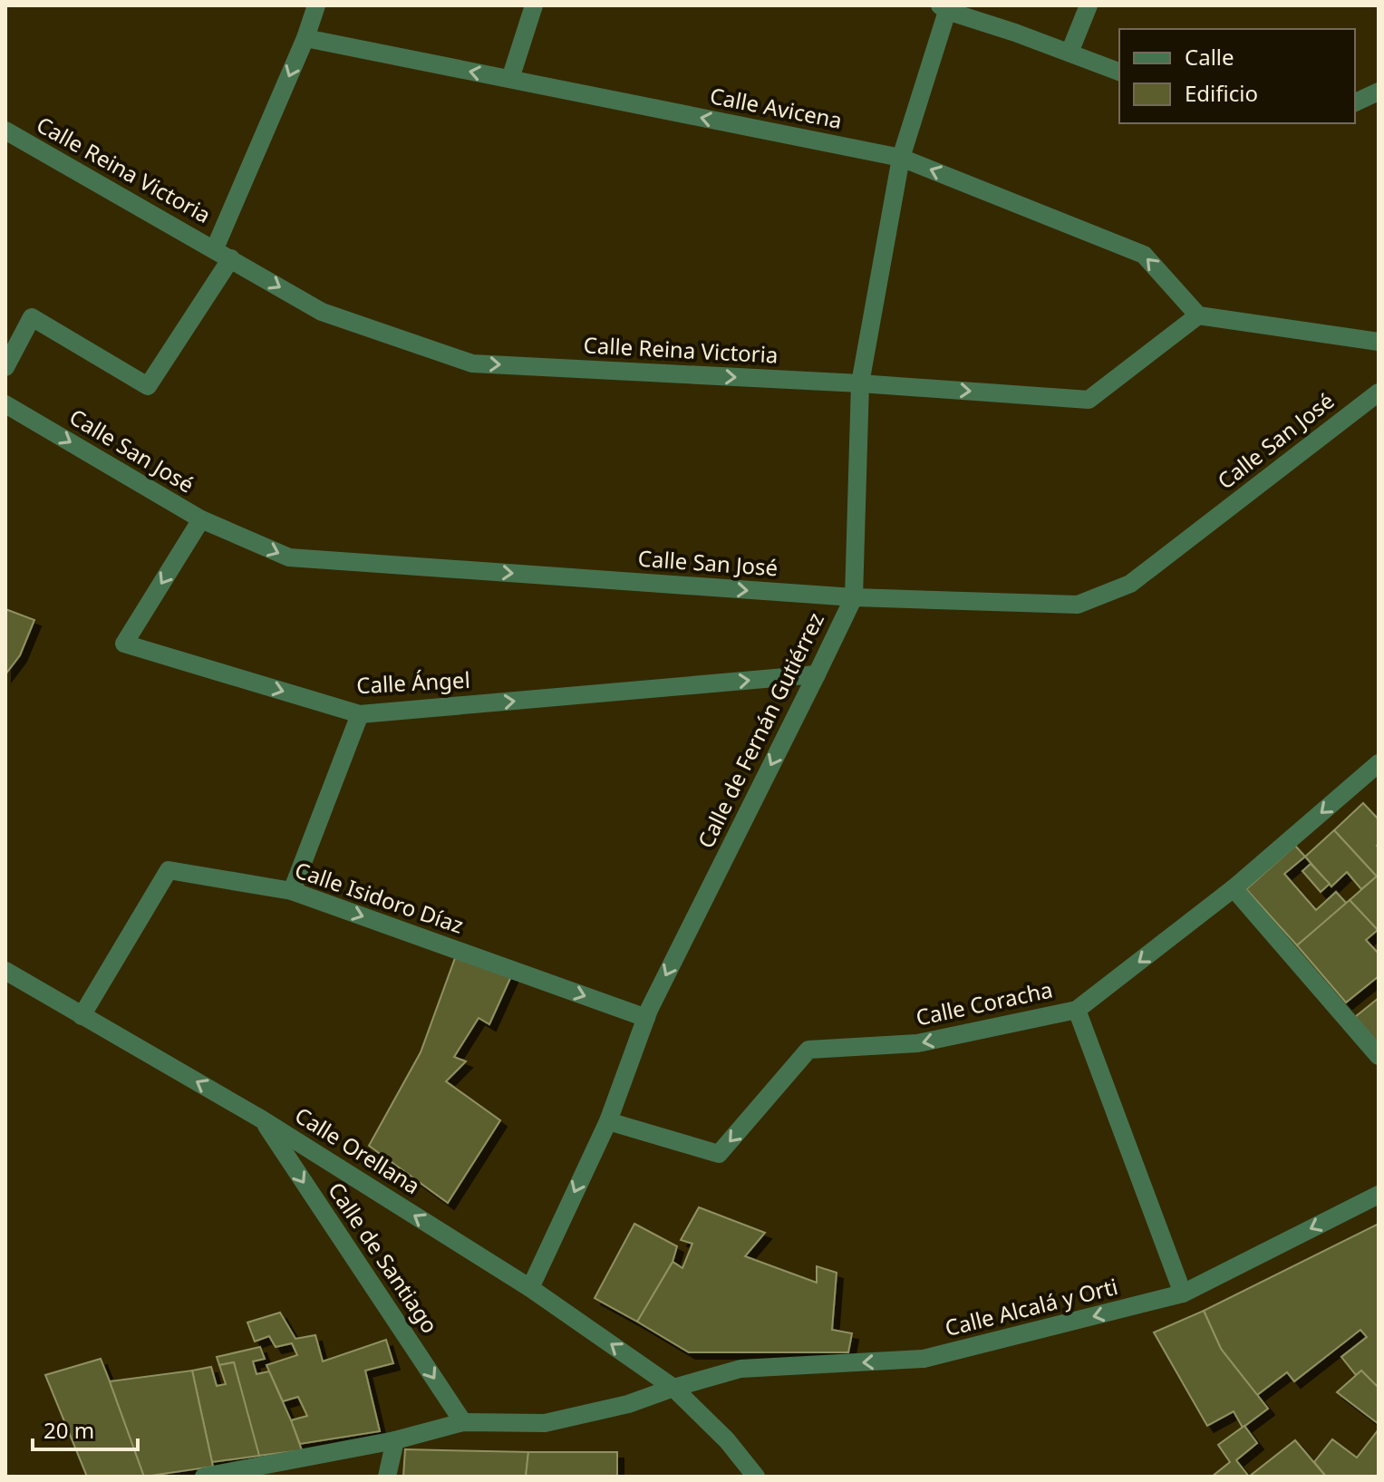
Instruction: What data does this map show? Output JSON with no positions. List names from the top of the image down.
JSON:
{
  "streets": {
    "street": [
      "Calle Avicena",
      "Calle Reina Victoria",
      "Calle San José",
      "Calle Ángel",
      "Calle de Fernán Gutiérrez",
      "Calle Isidoro Díaz",
      "Calle Coracha",
      "Calle Orellana",
      "Calle de Santiago",
      "Calle Alcalá y Orti"
    ]
  },
  "crossings": [
    ["Calle Avicena", "Calle Reina Victoria"],
    ["Calle Avicena", "Calle de Fernán Gutiérrez"],
    ["Calle Reina Victoria", "Calle de Fernán Gutiérrez"],
    ["Calle San José", "Calle Ángel"],
    ["Calle San José", "Calle de Fernán Gutiérrez"],
    ["Calle Ángel", "Calle de Fernán Gutiérrez"],
    ["Calle de Fernán Gutiérrez", "Calle Isidoro Díaz"],
    ["Calle de Fernán Gutiérrez", "Calle Coracha"],
    ["Calle de Fernán Gutiérrez", "Calle Orellana"],
    ["Calle Isidoro Díaz", "Calle Orellana"],
    ["Calle Orellana", "Calle de Santiago"],
    ["Calle Orellana", "Calle Alcalá y Orti"],
    ["Calle de Santiago", "Calle Alcalá y Orti"]
  ],
  "one_way": [
    "Calle Avicena",
    "Calle Reina Victoria",
    "Calle San José",
    "Calle de Fernán Gutiérrez",
    "Calle Isidoro Díaz",
    "Calle Coracha",
    "Calle Orellana",
    "Calle de Santiago",
    "Calle Alcalá y Orti"
  ],
  "legend": ["Calle", "Edificio"],
  "scale_bar": "20 m"
}
